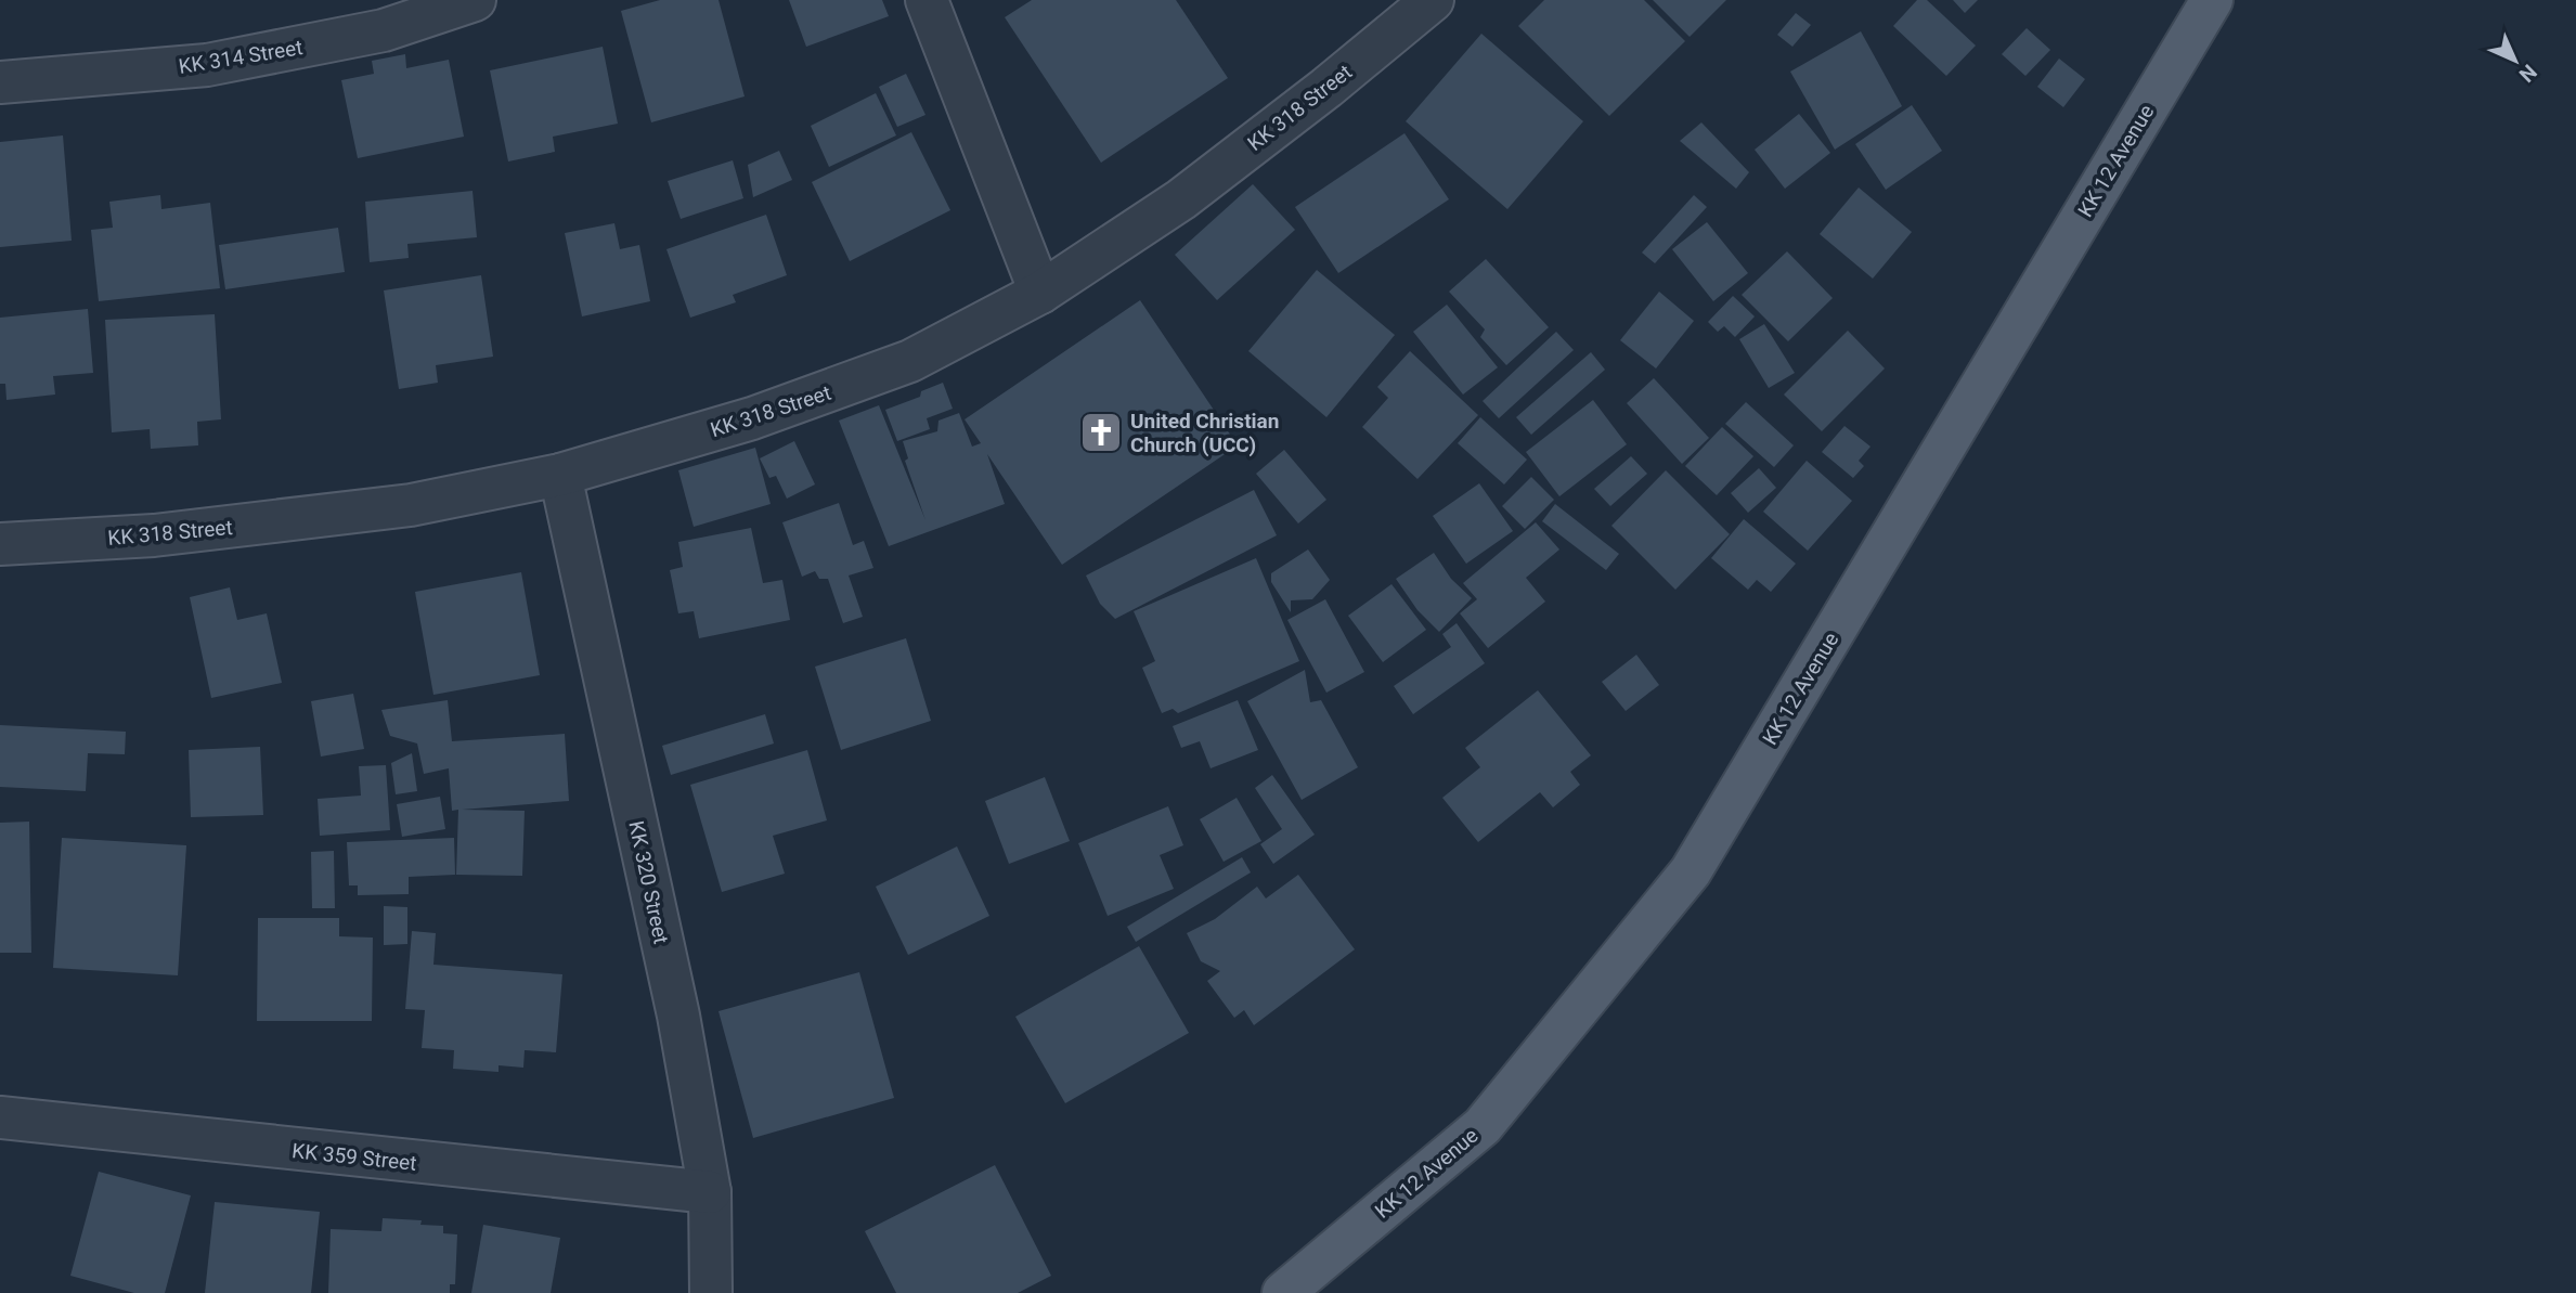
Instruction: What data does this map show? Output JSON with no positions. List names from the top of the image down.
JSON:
{
  "streets": {
    "main road": ["KK 12 Avenue"],
    "street": [
      "KK 314 Street",
      "KK 318 Street",
      "KK 320 Street",
      "KK 359 Street"
    ]
  },
  "crossings": [
    ["KK 318 Street", "KK 320 Street"],
    ["KK 320 Street", "KK 359 Street"]
  ],
  "places": {
    "church": ["United Christian Church (UCC)"]
  },
  "north": "bottom right"
}
